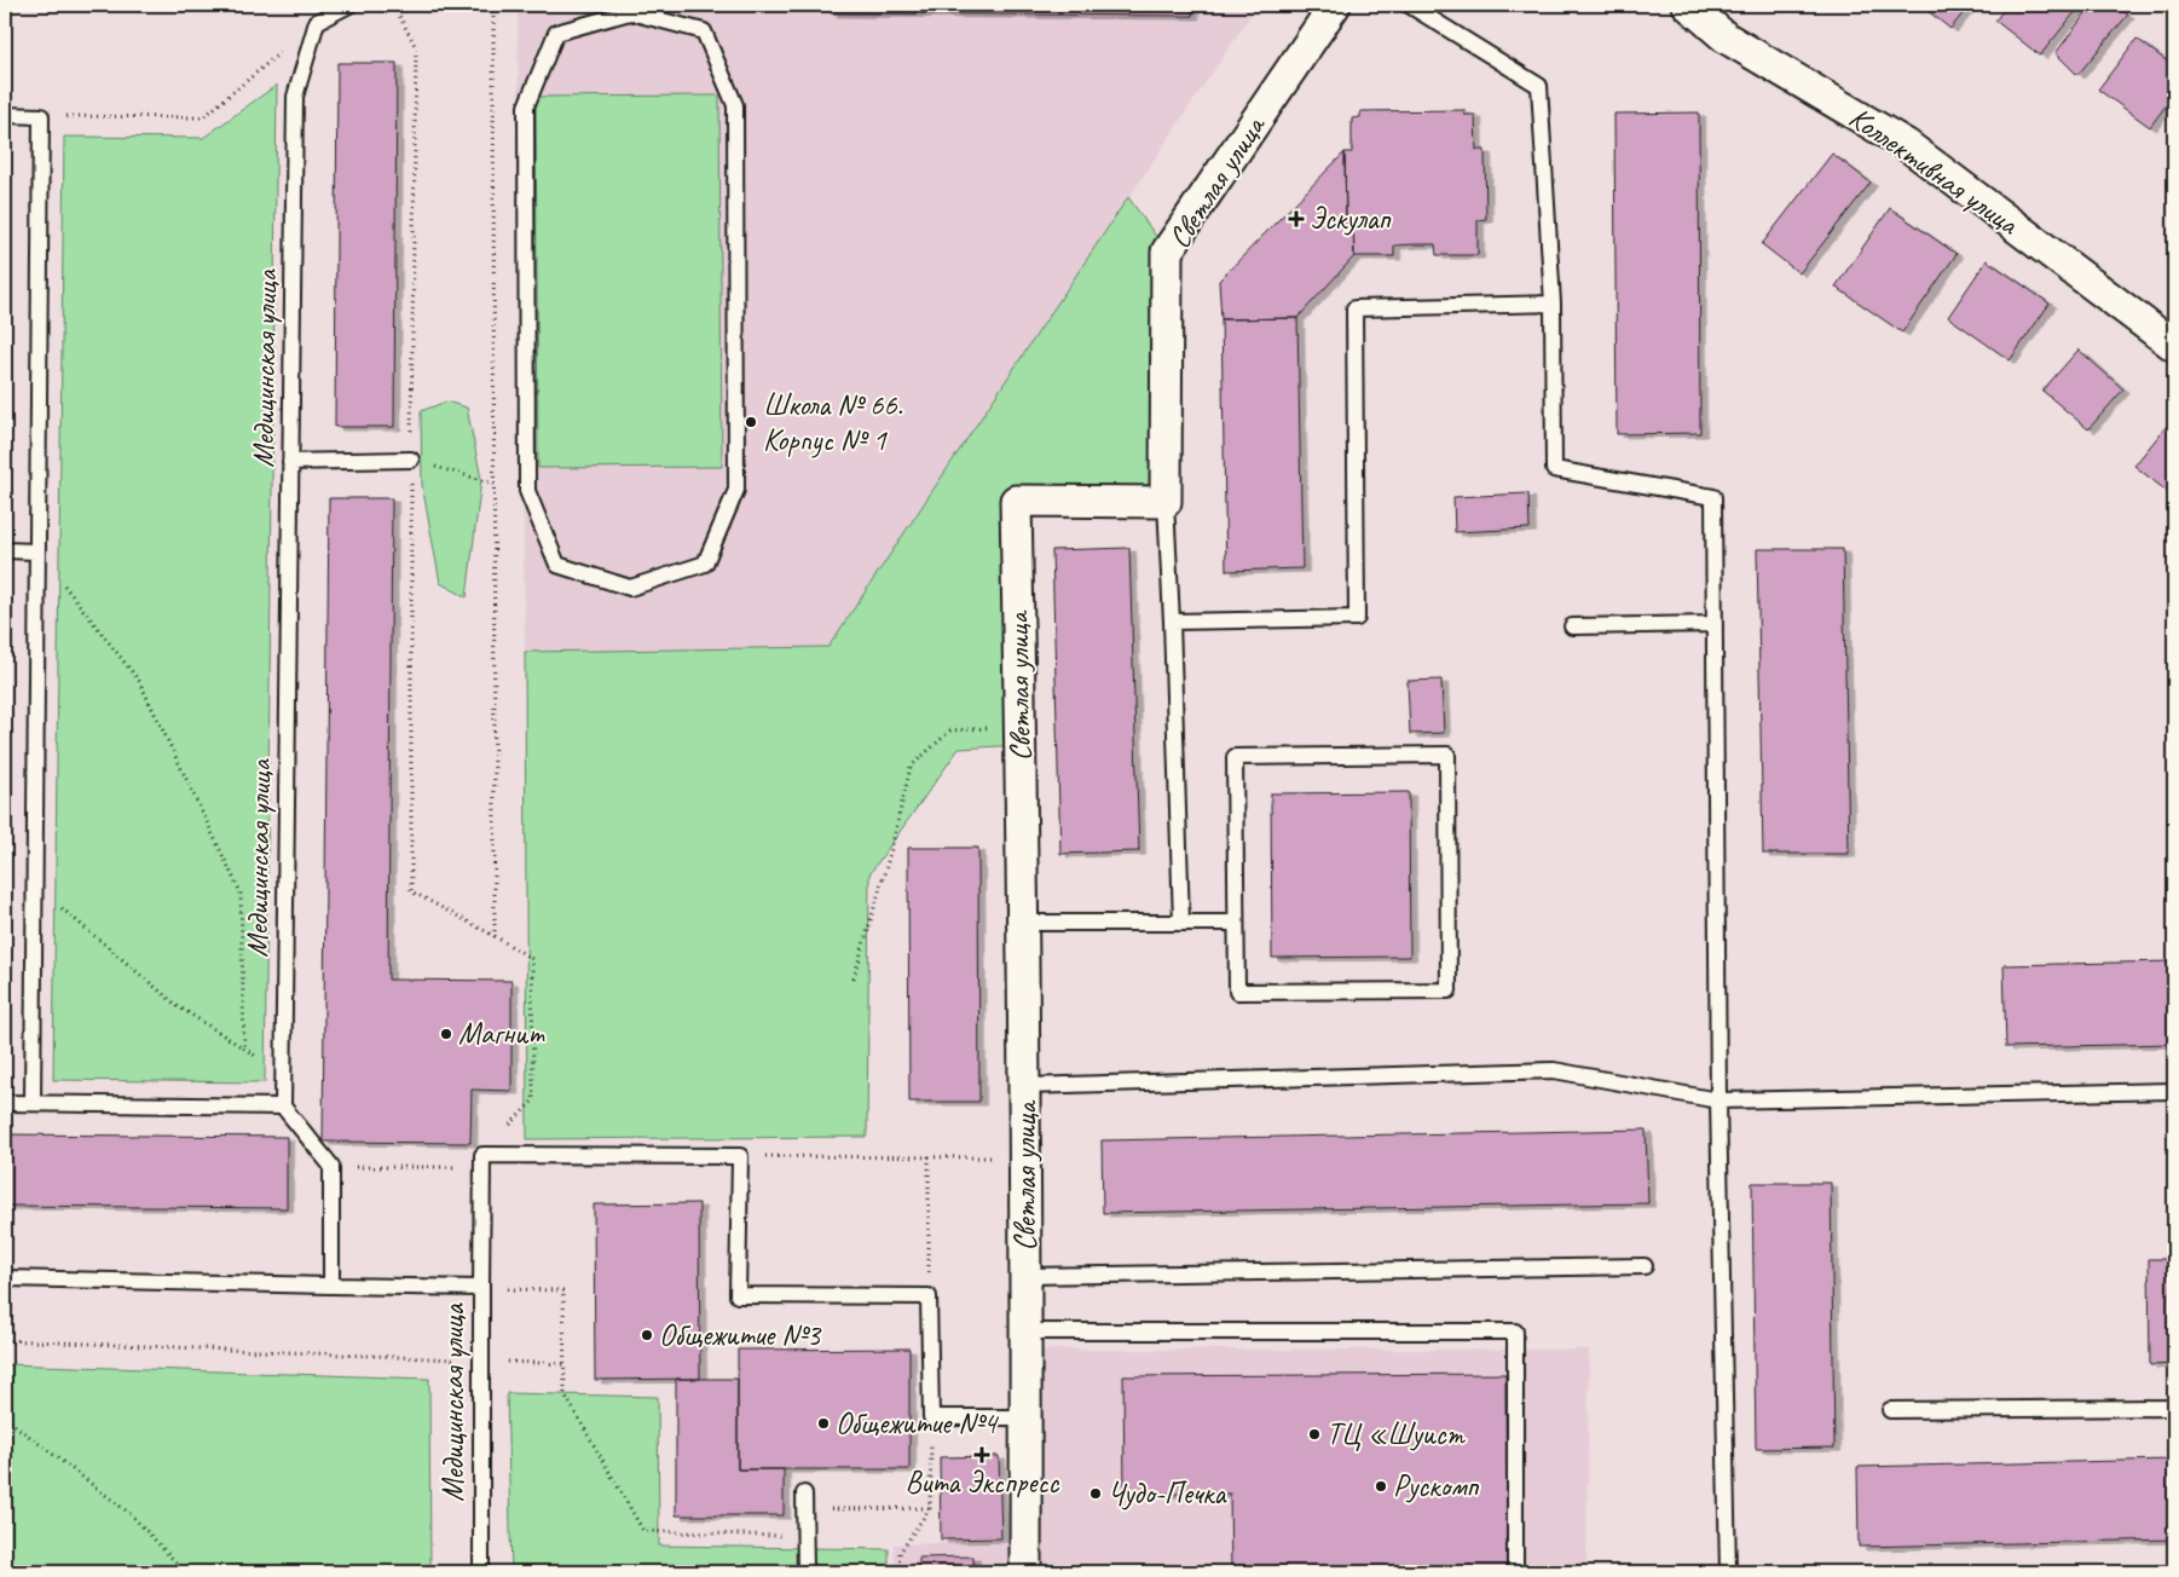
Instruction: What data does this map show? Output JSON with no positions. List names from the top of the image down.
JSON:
{
  "streets": {
    "street": ["Коллективная улица", "Светлая улица"],
    "lane": ["Медицинская улица"]
  },
  "places": {
    "health": ["Эскулап", "Вита Экспресс"],
    "other": [
      "Школа № 66. Корпус № 1",
      "Магнит",
      "Общежитие №3",
      "Общежитие №4",
      "ТЦ «Шуист",
      "Рускомп",
      "Чудо-Печка"
    ]
  }
}
